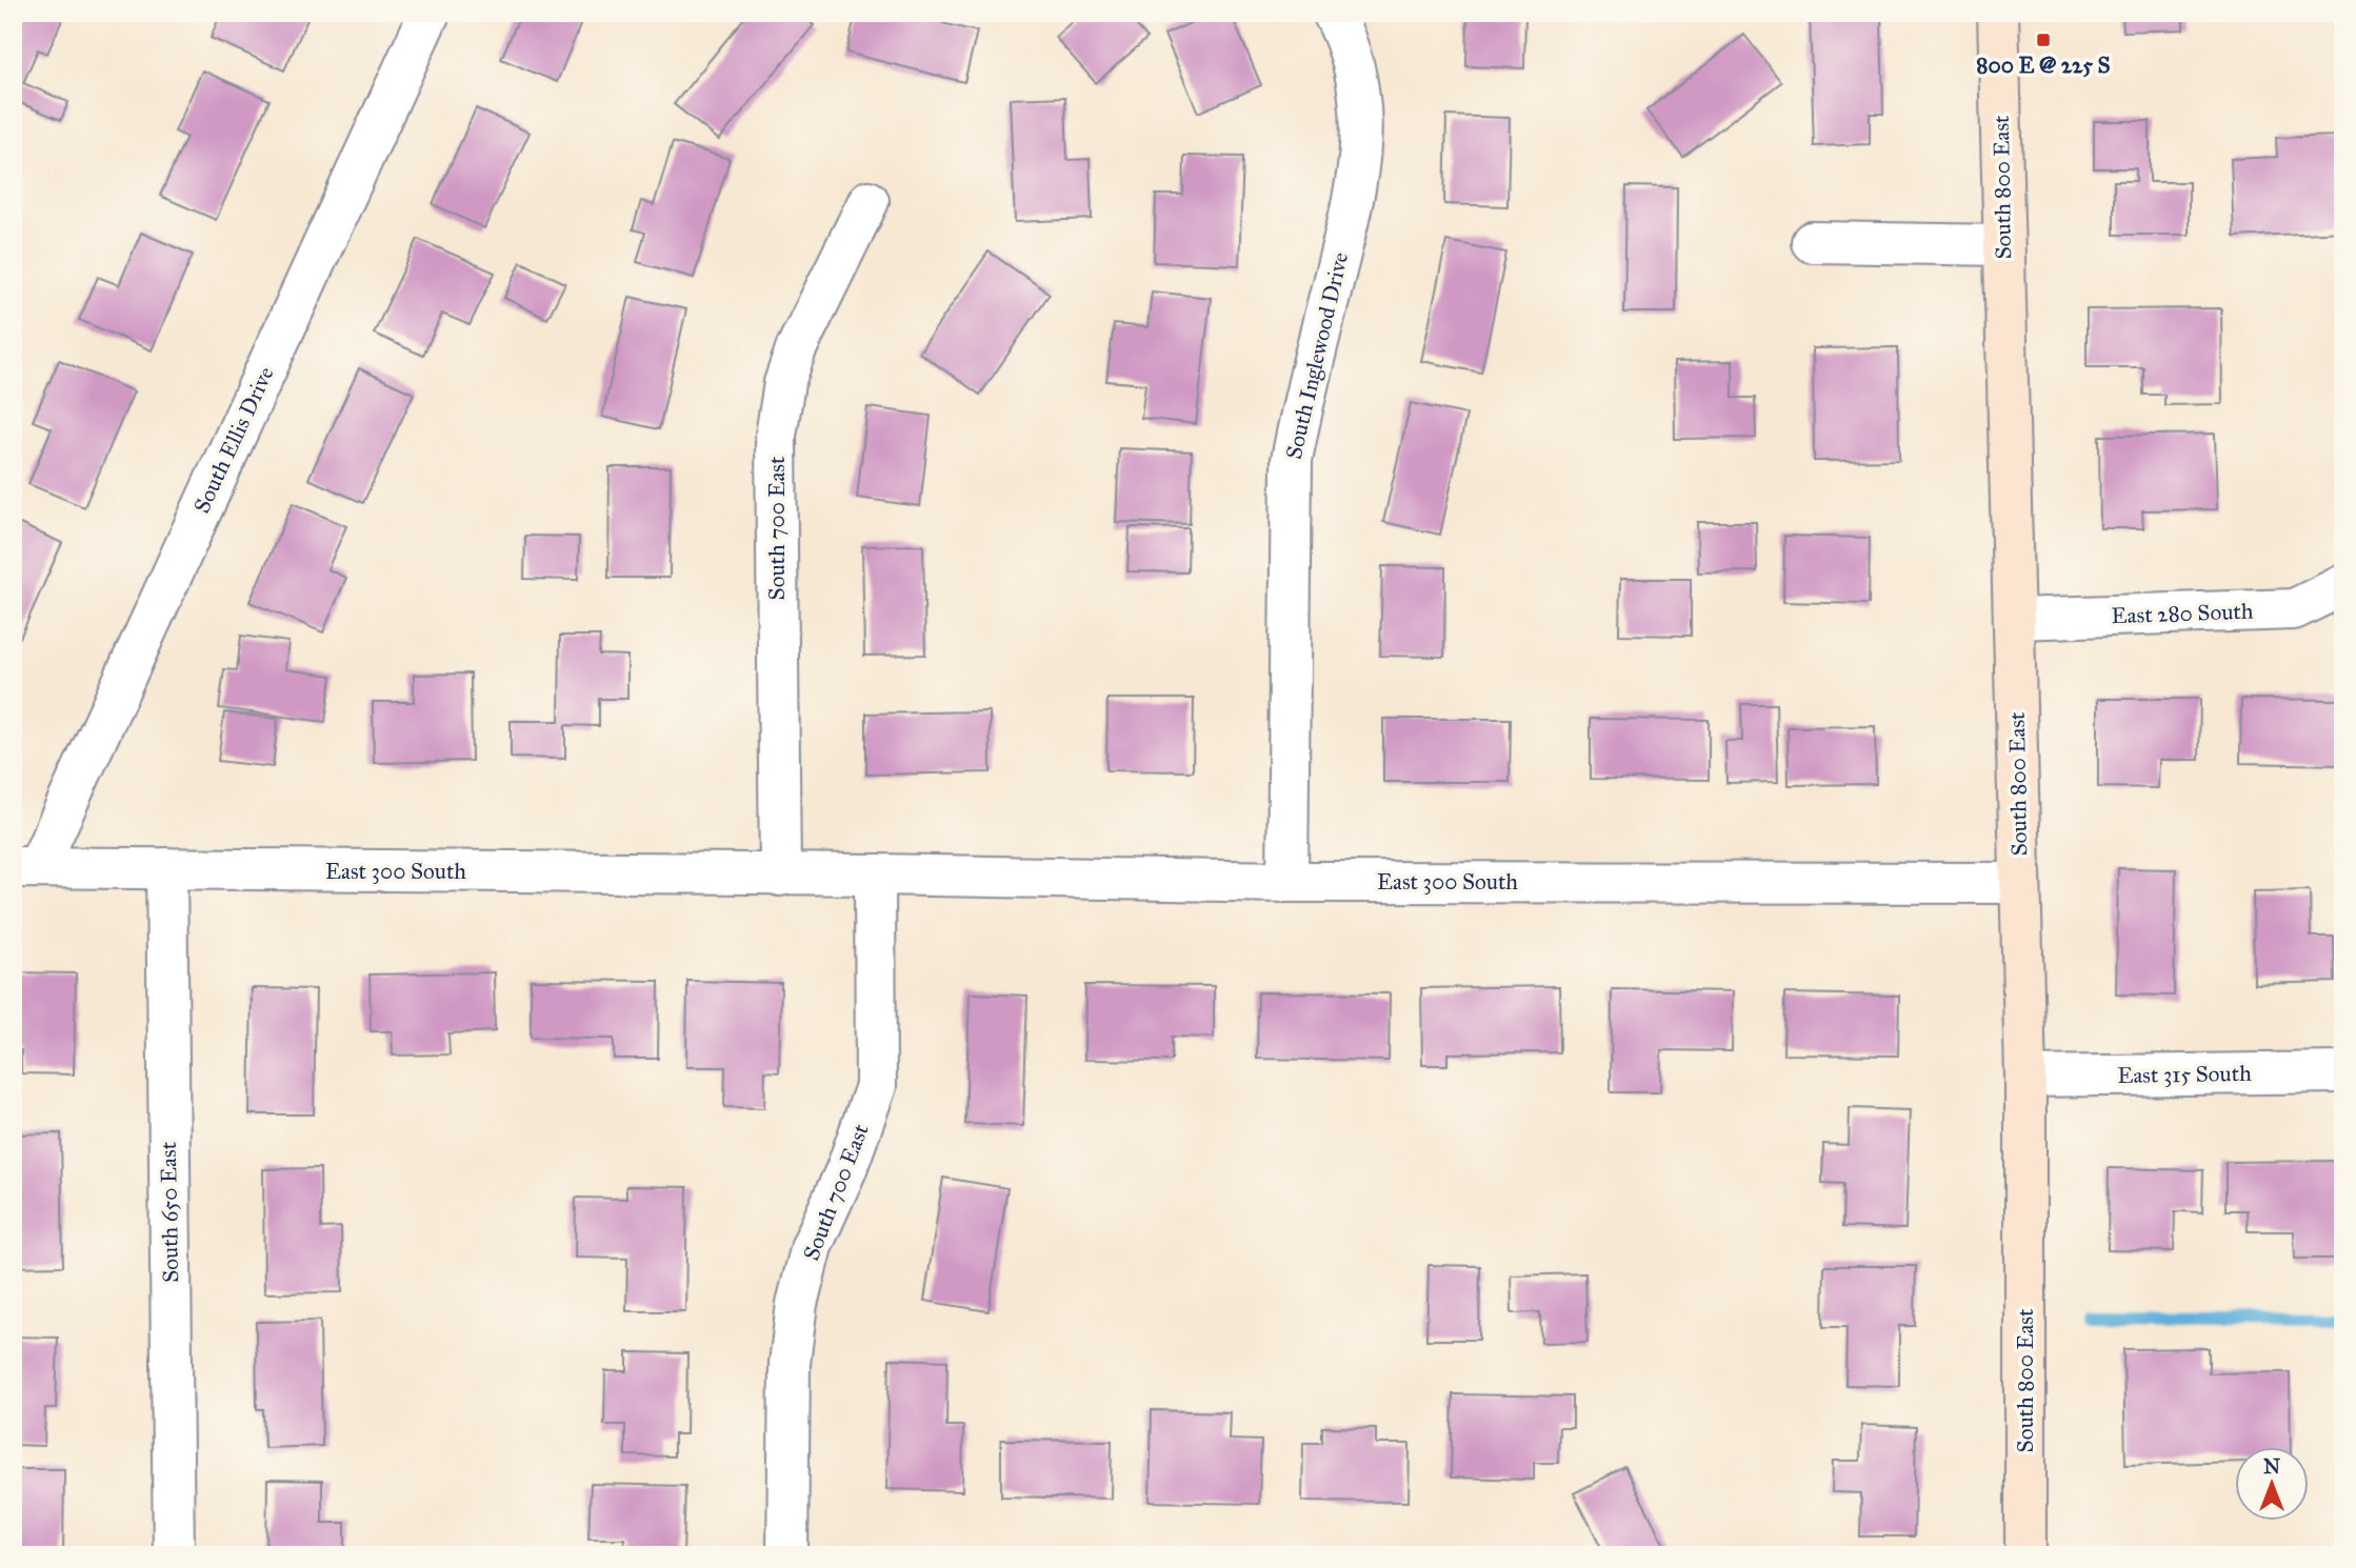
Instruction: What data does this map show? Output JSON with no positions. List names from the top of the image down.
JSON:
{
  "streets": {
    "main road": ["South 800 East"],
    "street": [
      "South Inglewood Drive",
      "South Ellis Drive",
      "South 700 East",
      "East 280 South",
      "East 300 South",
      "East 315 South",
      "South 650 East"
    ]
  },
  "crossings": [
    ["South 800 East", "East 280 South"],
    ["South 800 East", "East 300 South"],
    ["South 800 East", "East 315 South"],
    ["South Inglewood Drive", "East 300 South"],
    ["South Ellis Drive", "East 300 South"],
    ["South 700 East", "East 300 South"],
    ["East 300 South", "South 650 East"]
  ],
  "places": {
    "transit": ["800 E @ 225 S"]
  },
  "north": "top"
}
